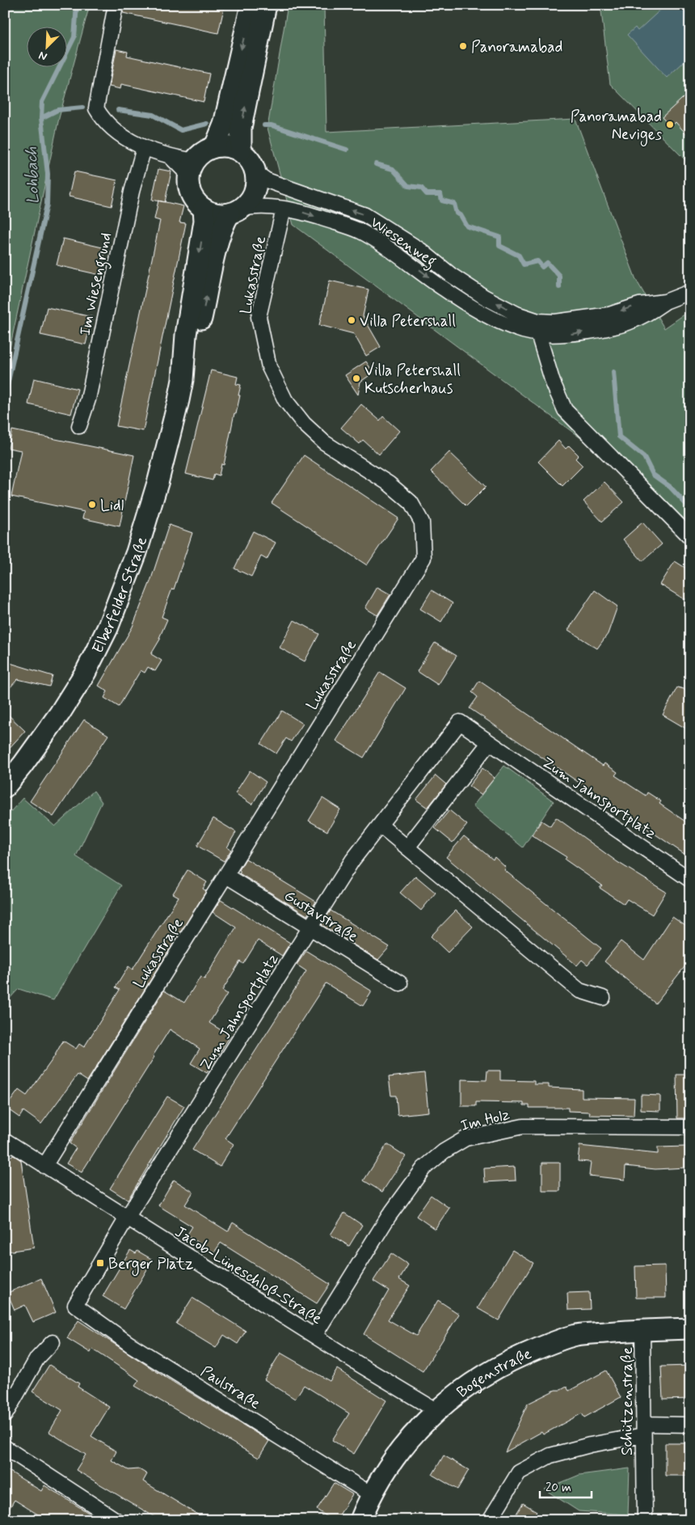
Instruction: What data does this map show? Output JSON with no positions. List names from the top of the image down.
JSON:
{
  "streets": {
    "main road": ["Elberfelder Straße", "Bogenstraße"],
    "street": [
      "Wiesenweg",
      "Lukasstraße",
      "Im Wiesengrund",
      "Zum Jahnsportplatz",
      "Gustavstraße",
      "Im Holz",
      "Jacob-Lüneschloß-Straße",
      "Paulstraße",
      "Schützenstraße"
    ]
  },
  "crossings": [
    ["Wiesenweg", "Lukasstraße"],
    ["Wiesenweg", "Elberfelder Straße"],
    ["Lukasstraße", "Gustavstraße"],
    ["Lukasstraße", "Jacob-Lüneschloß-Straße"],
    ["Zum Jahnsportplatz", "Gustavstraße"],
    ["Zum Jahnsportplatz", "Jacob-Lüneschloß-Straße"],
    ["Zum Jahnsportplatz", "Paulstraße"],
    ["Im Holz", "Jacob-Lüneschloß-Straße"],
    ["Jacob-Lüneschloß-Straße", "Bogenstraße"],
    ["Bogenstraße", "Paulstraße"],
    ["Bogenstraße", "Schützenstraße"]
  ],
  "water": ["Lohbach"],
  "places": {
    "other": [
      "Panoramabad",
      "Panoramabad Neviges",
      "Villa Petershall",
      "Villa Petershall Kutscherhaus",
      "Lidl"
    ],
    "transit": ["Berger Platz"]
  },
  "scale_bar": "20 m",
  "north": "bottom left"
}
